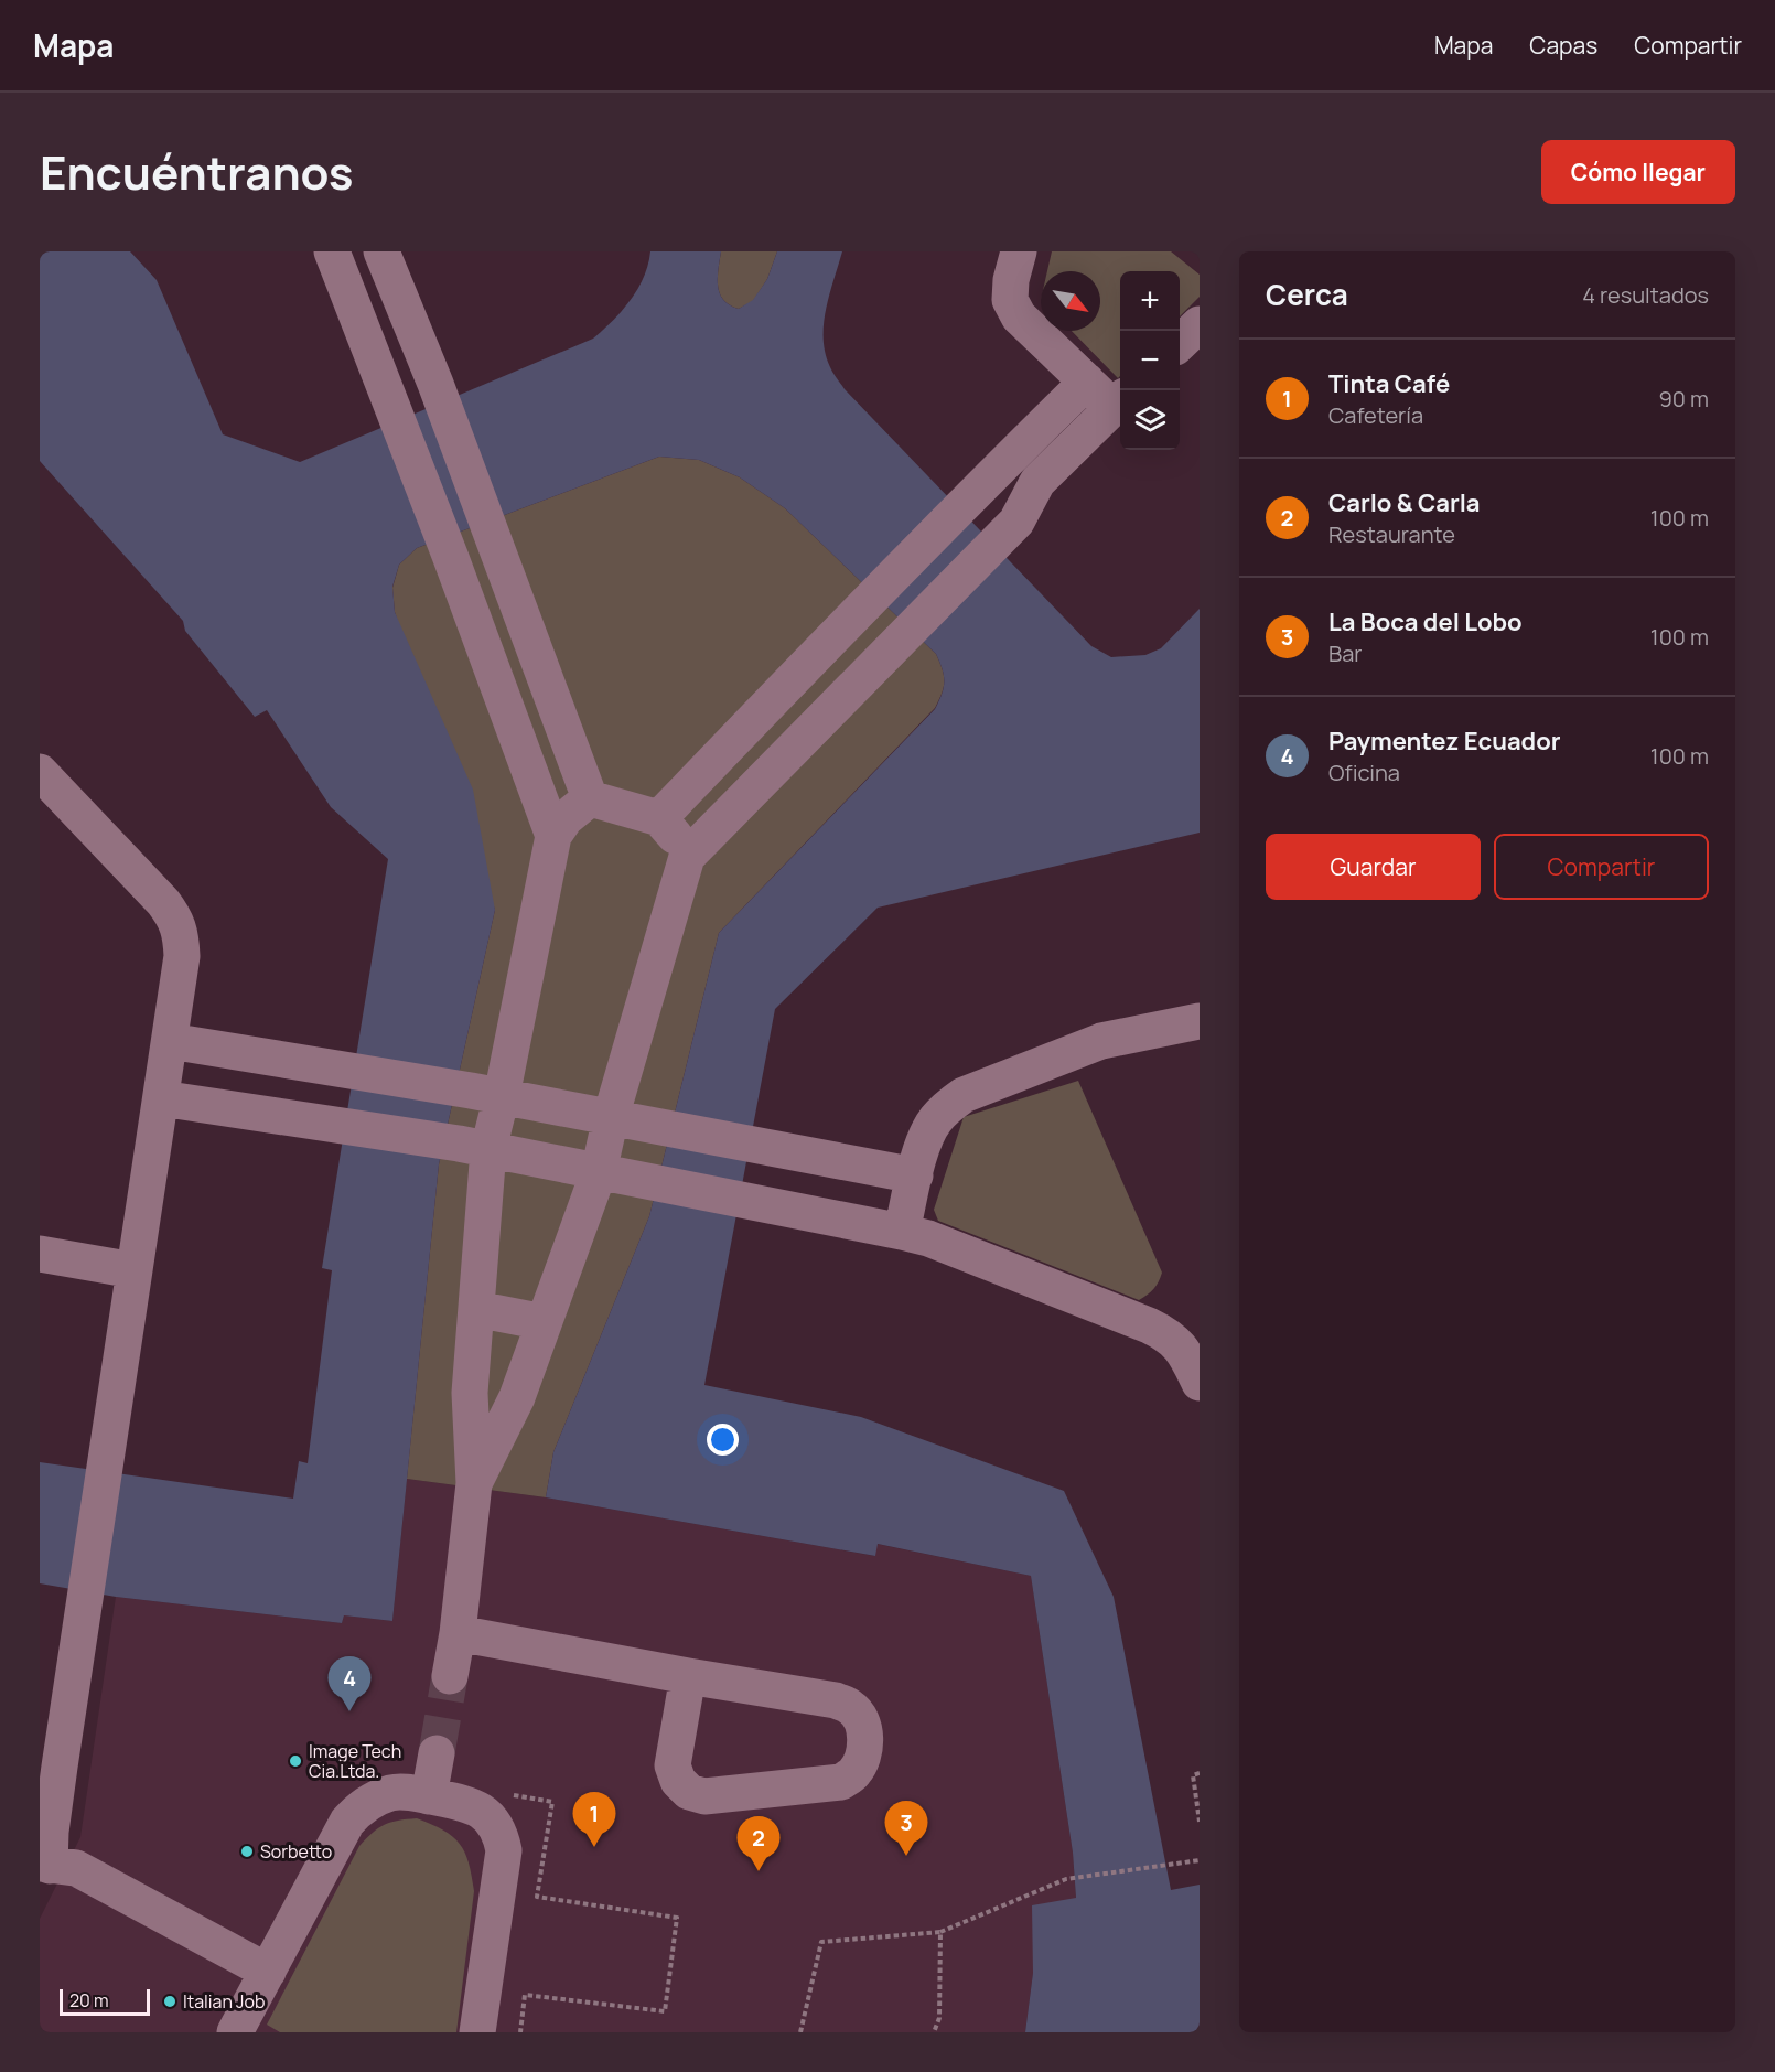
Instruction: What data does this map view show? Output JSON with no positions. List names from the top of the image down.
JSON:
{
  "places": ["Image Tech Cia.Ltda.", "Sorbetto", "Italian Job"],
  "scale_bar": "20 m",
  "north": "bottom right",
  "page": {
    "header": "Mapa",
    "nav": ["Mapa", "Capas", "Compartir"],
    "title": "Encuéntranos",
    "buttons": [
      "Cómo llegar",
      ["Guardar", "Compartir"]
    ],
    "heading": ["Cerca", "4 resultados"],
    "map_buttons": ["+", "−"],
    "list": [
      {
        "mark": "1",
        "name": "Tinta Café",
        "note": "Cafetería",
        "value": "90 m"
      },
      {
        "mark": "2",
        "name": "Carlo & Carla",
        "note": "Restaurante",
        "value": "100 m"
      },
      {
        "mark": "3",
        "name": "La Boca del Lobo",
        "note": "Bar",
        "value": "100 m"
      },
      {
        "mark": "4",
        "name": "Paymentez Ecuador",
        "note": "Oficina",
        "value": "100 m"
      }
    ],
    "pins": [
      "4",
      "1",
      "3",
      "2"
    ],
    "scale": "20 m"
  }
}
